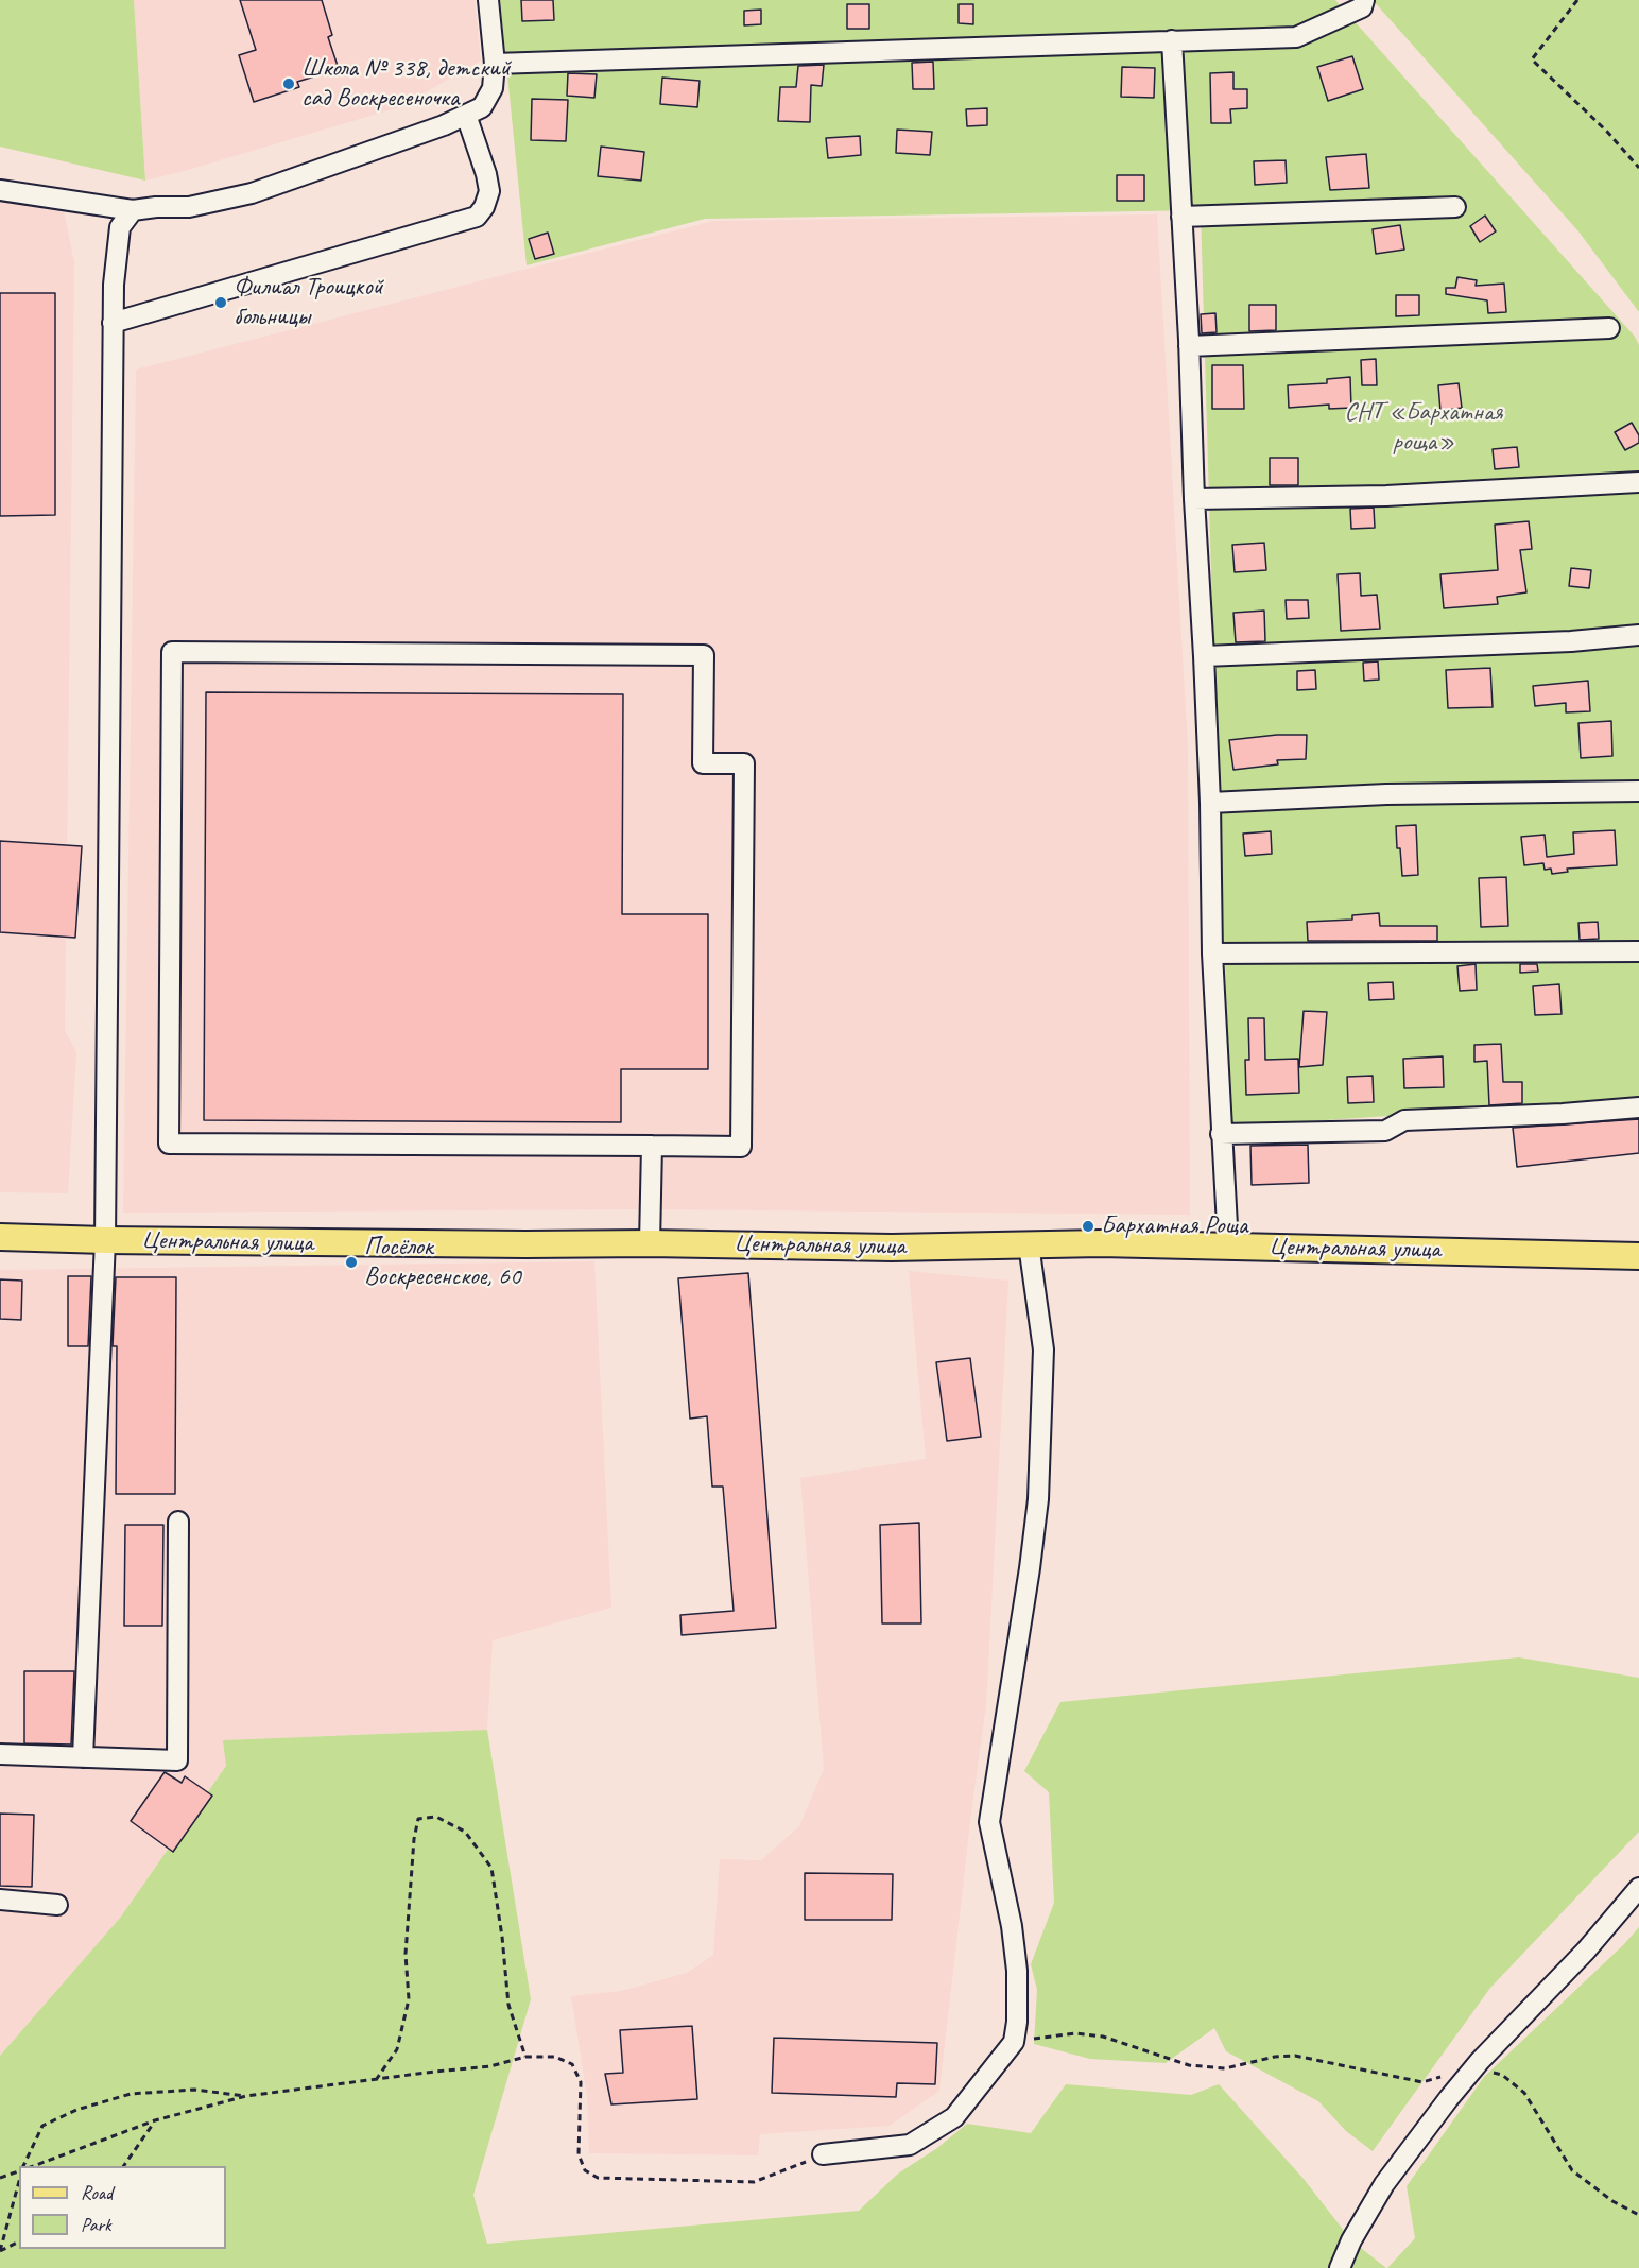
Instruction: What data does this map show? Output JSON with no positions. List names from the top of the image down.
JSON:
{
  "streets": {
    "main road": ["Центральная улица"]
  },
  "parks": ["СНТ «Бархатная роща»"],
  "places": [
    "Школа № 338, детский сад Воскресеночка",
    "Филиал Троицкой больницы",
    "Бархатная Роща",
    "Посёлок Воскресенское, 60"
  ],
  "legend": ["Road", "Park"]
}
